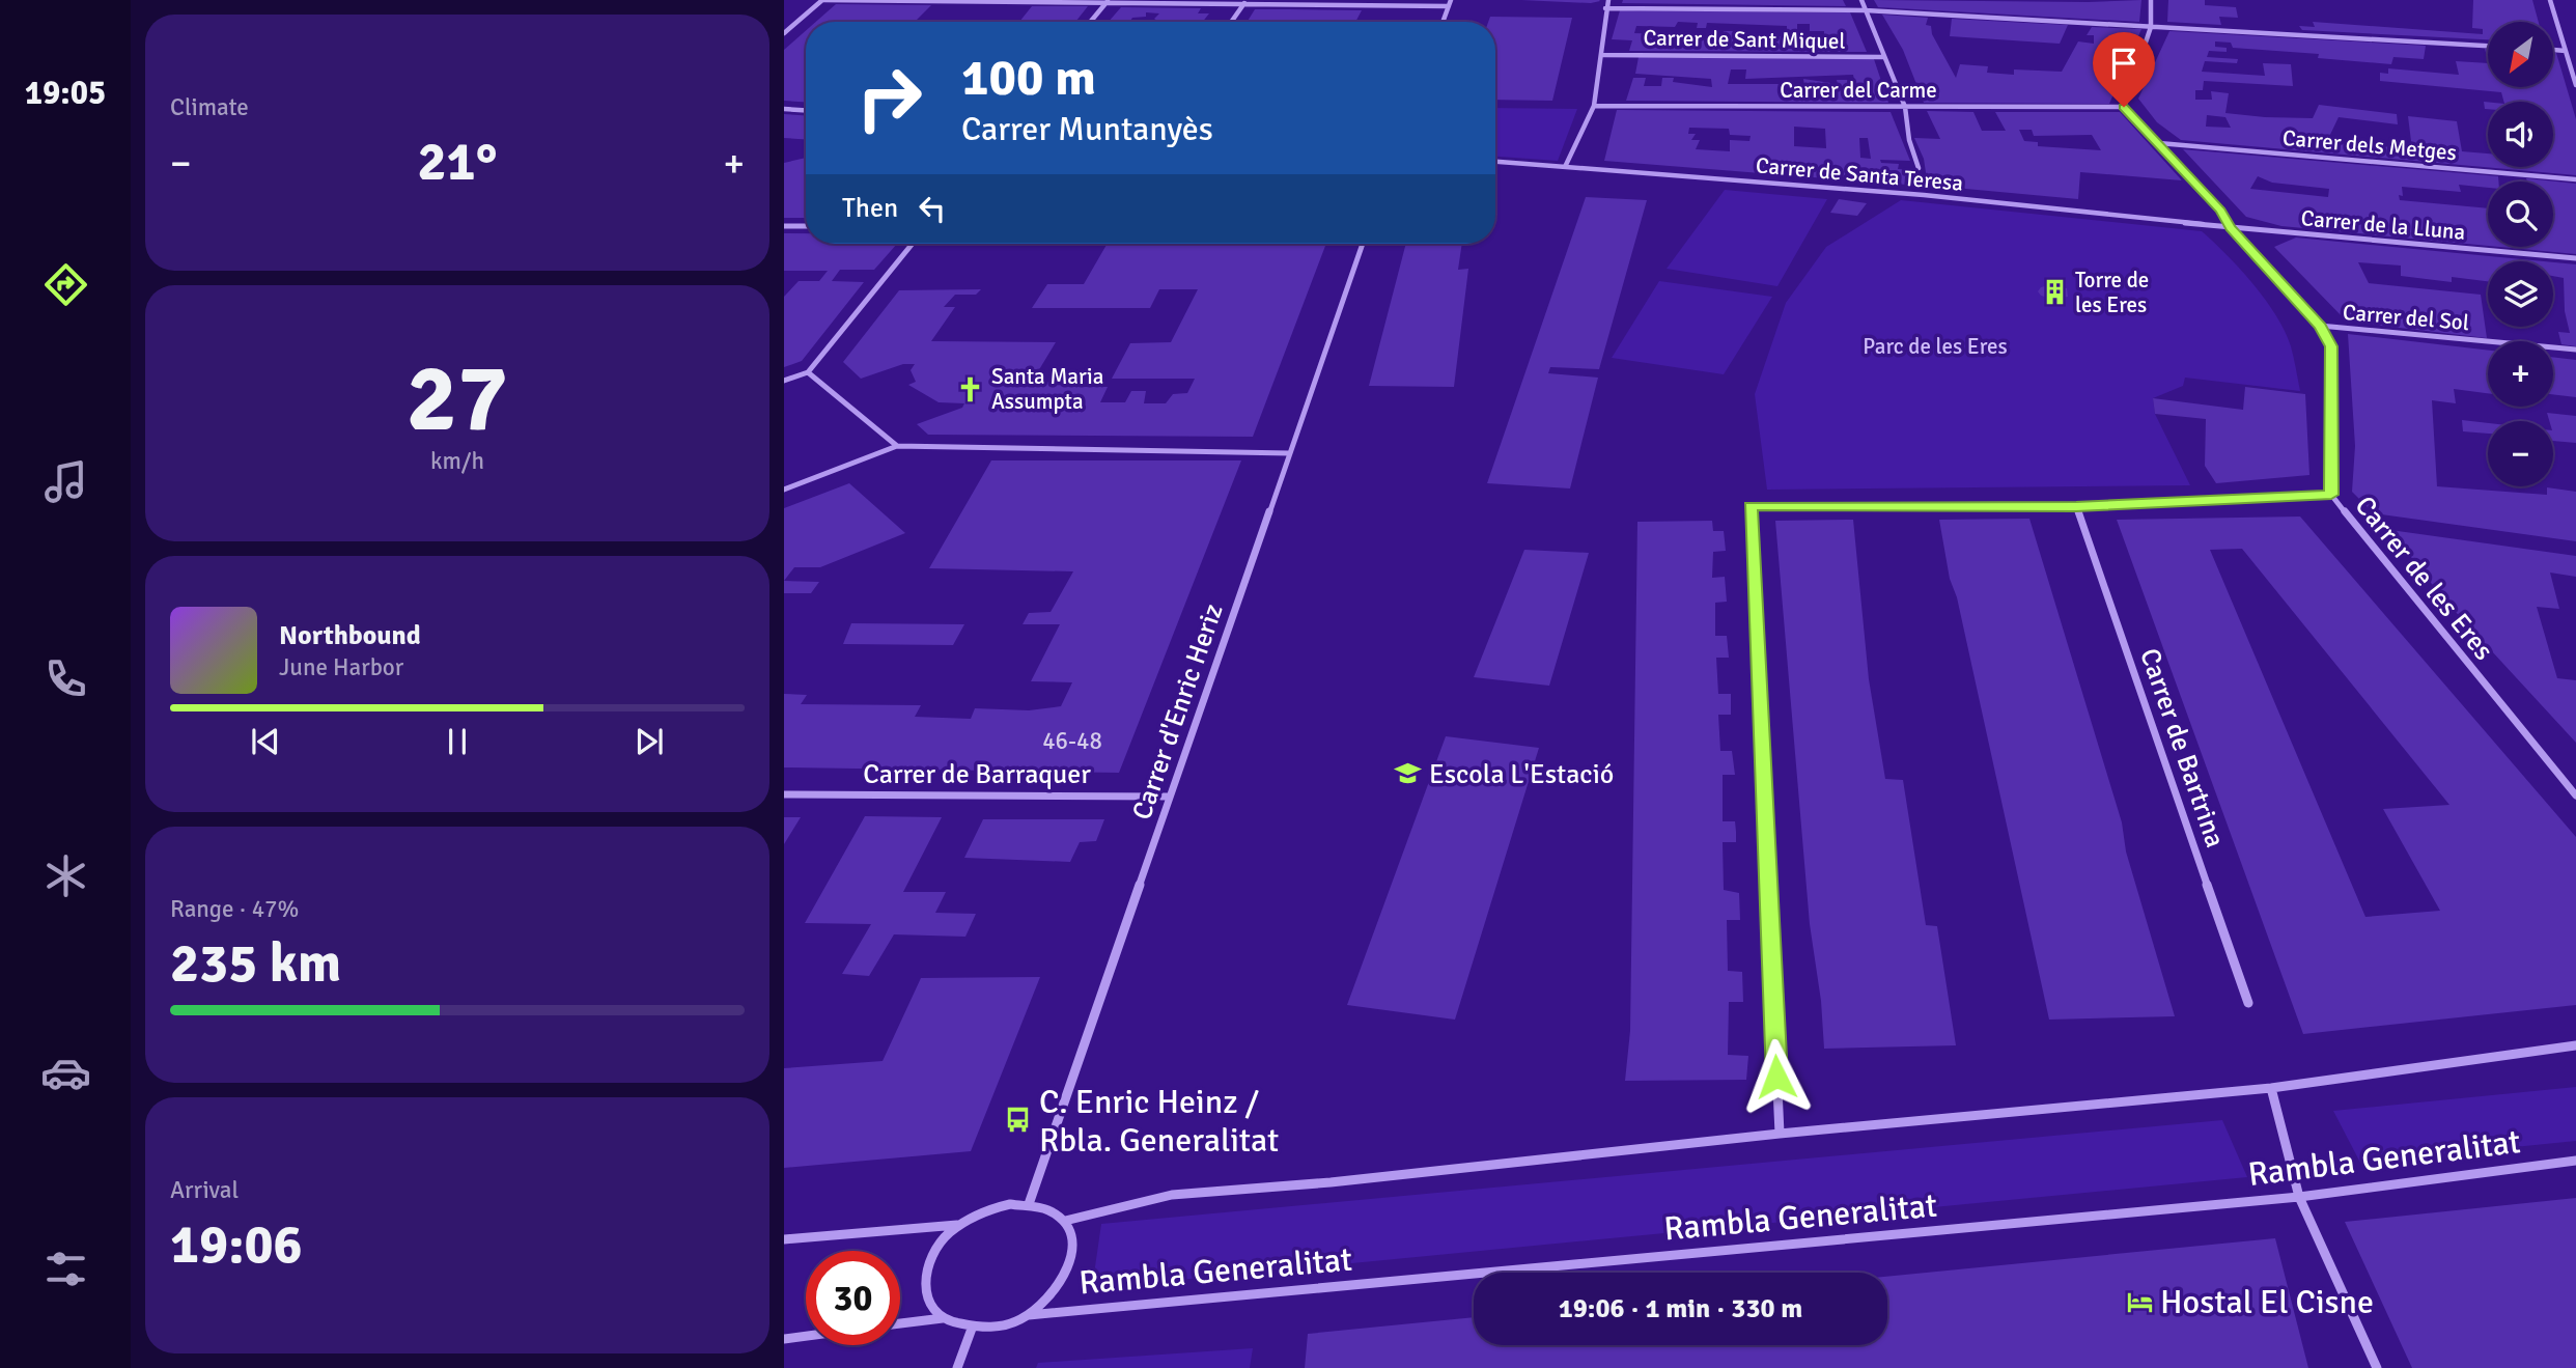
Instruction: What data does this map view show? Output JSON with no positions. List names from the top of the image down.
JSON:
{
  "streets": {
    "street": [
      "Carrer de Sant Miquel",
      "Carrer del Carme",
      "Carrer dels Metges",
      "Carrer de Santa Teresa",
      "Carrer de la Lluna",
      "Carrer del Sol",
      "Carrer de les Eres",
      "Carrer d'Enric Heriz",
      "Carrer de Bartrina",
      "Carrer de Barraquer",
      "Rambla Generalitat"
    ]
  },
  "crossings": [
    ["Carrer del Carme", "Carrer de les Eres"],
    ["Carrer dels Metges", "Carrer de les Eres"],
    ["Carrer de Santa Teresa", "Carrer de la Lluna"],
    ["Carrer de Santa Teresa", "Carrer de les Eres"],
    ["Carrer de la Lluna", "Carrer de les Eres"],
    ["Carrer del Sol", "Carrer de les Eres"],
    ["Carrer d'Enric Heriz", "Carrer de Barraquer"],
    ["Carrer d'Enric Heriz", "Rambla Generalitat"]
  ],
  "parks": ["Parc de les Eres"],
  "places": {
    "building": ["Torre de les Eres"],
    "church": ["Santa Maria Assumpta"],
    "school or university": ["Escola L'Estació"],
    "bus stop": ["C. Enric Heinz / Rbla. Generalitat"],
    "hotel": ["Hostal El Cisne"]
  },
  "house_numbers": ["46-48"],
  "north": "bottom left",
  "page": {
    "tabs": "19:05",
    "tile": [
      "Climate",
      ["27", "km/h"],
      ["Range · 47%", "235 km"],
      ["Arrival", "19:06"]
    ],
    "map_buttons": ["+", "−"],
    "turn": ["100 m", "Carrer Muntanyès"],
    "heat": ["−", "21°", "+"],
    "then": "Then",
    "song": ["Northbound", "June Harbor"],
    "limit": "30",
    "trip": "19:06 · 1 min · 330 m"
  }
}
